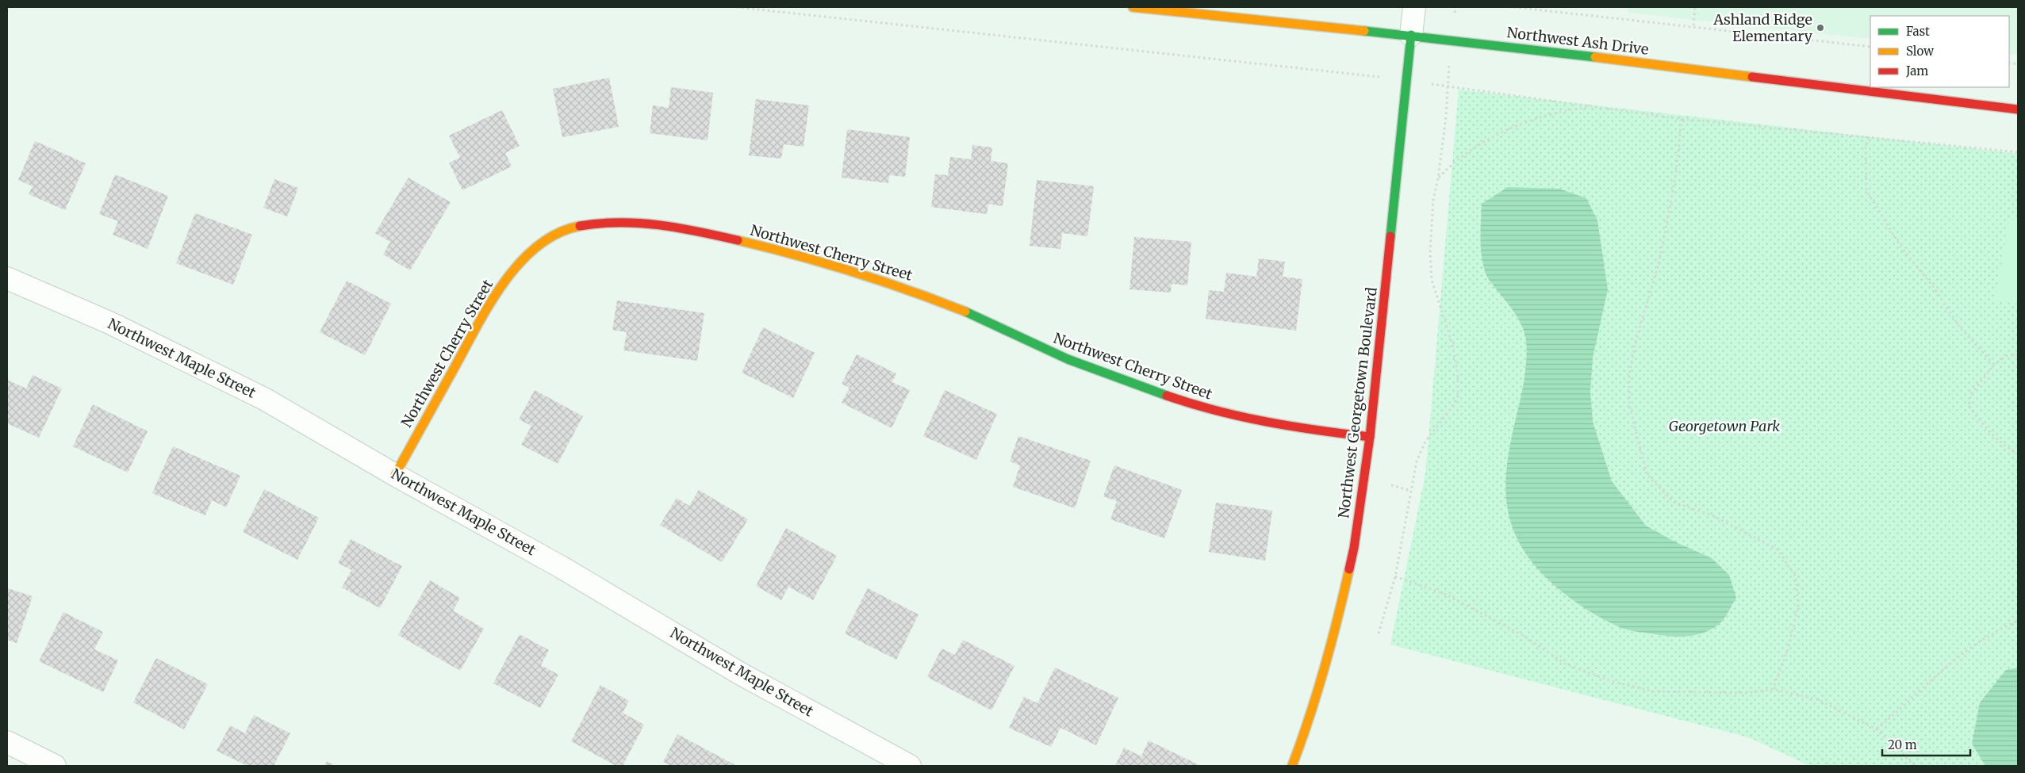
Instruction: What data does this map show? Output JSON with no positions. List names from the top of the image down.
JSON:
{
  "streets": {
    "street": [
      "Northwest Ash Drive",
      "Northwest Cherry Street",
      "Northwest Maple Street",
      "Northwest Georgetown Boulevard"
    ]
  },
  "crossings": [
    ["Northwest Ash Drive", "Northwest Georgetown Boulevard"],
    ["Northwest Cherry Street", "Northwest Maple Street"],
    ["Northwest Cherry Street", "Northwest Georgetown Boulevard"]
  ],
  "parks": ["Georgetown Park"],
  "places": ["Ashland Ridge Elementary"],
  "legend": ["Fast", "Slow", "Jam"],
  "scale_bar": "20 m"
}
